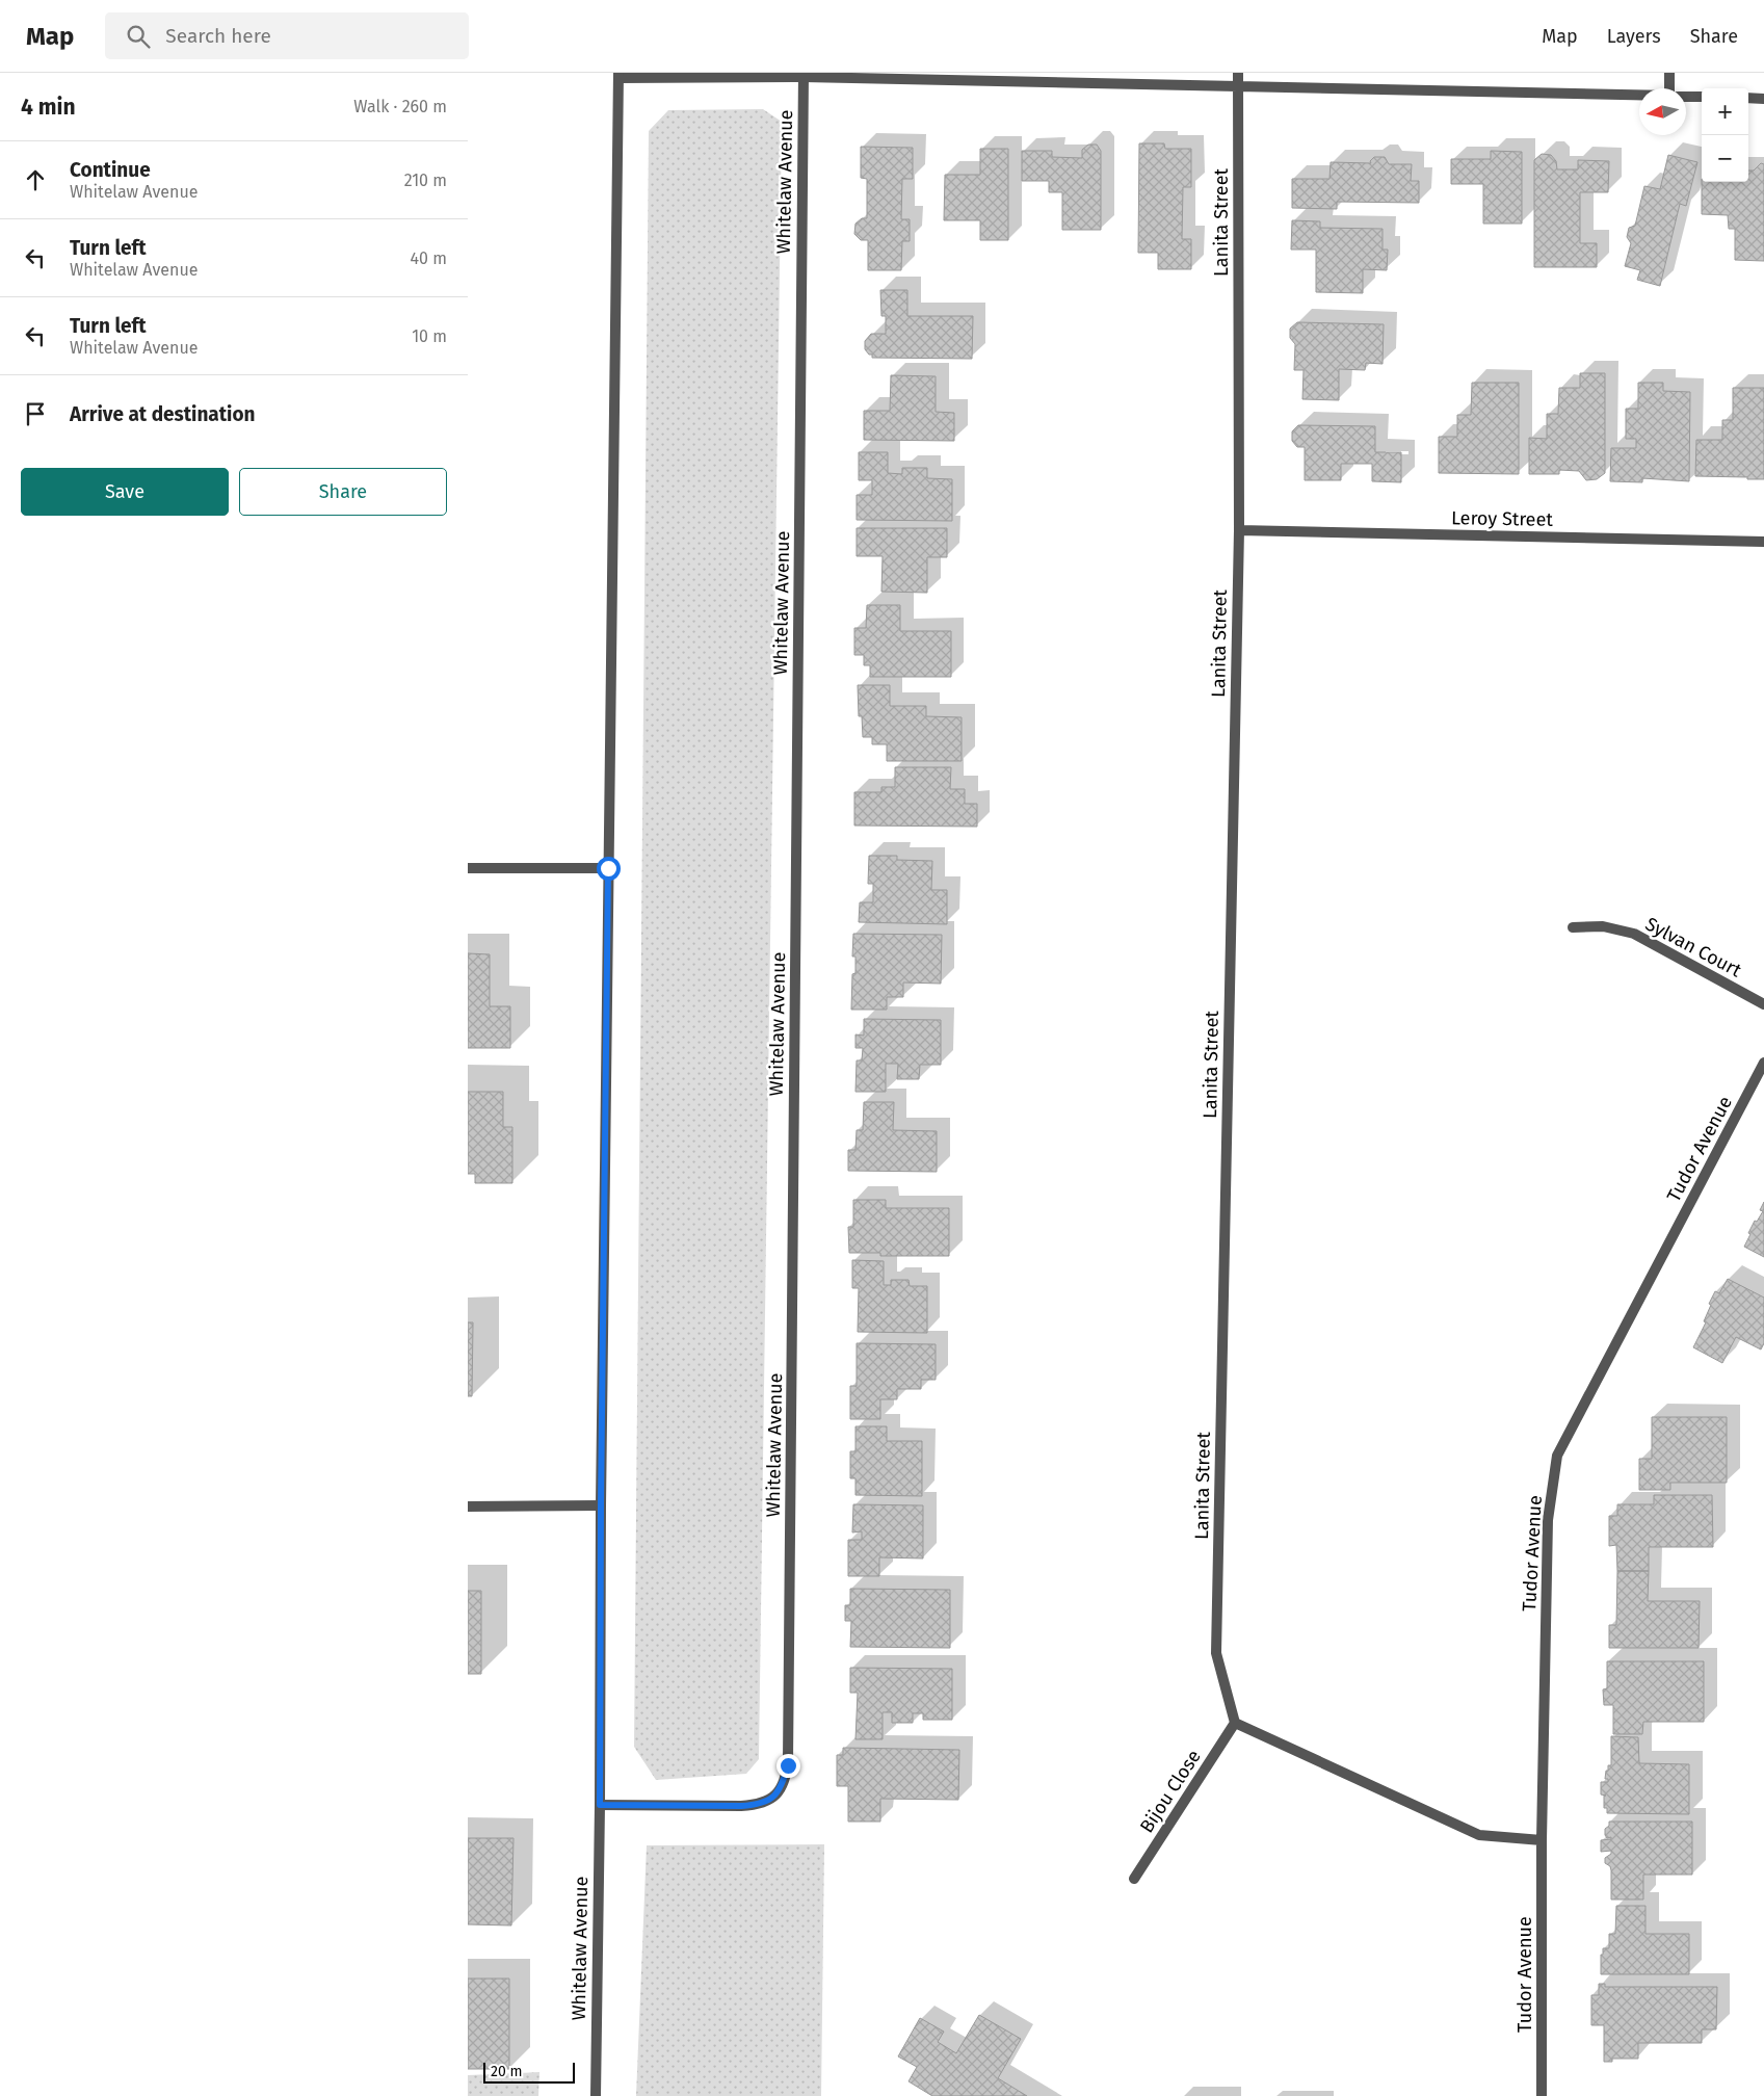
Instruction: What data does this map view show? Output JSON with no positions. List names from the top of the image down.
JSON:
{
  "streets": {
    "street": [
      "Whitelaw Avenue",
      "Lanita Street",
      "Leroy Street",
      "Sylvan Court",
      "Tudor Avenue",
      "Bijou Close"
    ]
  },
  "crossings": [
    ["Lanita Street", "Leroy Street"],
    ["Lanita Street", "Bijou Close"]
  ],
  "scale_bar": "20 m",
  "north": "left",
  "page": {
    "header": "Map",
    "search": "Search here",
    "nav": ["Map", "Layers", "Share"],
    "heading": ["4 min", "Walk · 260 m"],
    "map_buttons": ["+", "−"],
    "list": [
      ["Continue", "Whitelaw Avenue", "210 m"],
      ["Turn left", "Whitelaw Avenue", "40 m"],
      ["Turn left", "Whitelaw Avenue", "10 m"],
      "Arrive at destination"
    ],
    "buttons": ["Save", "Share"],
    "scale": "20 m"
  }
}
